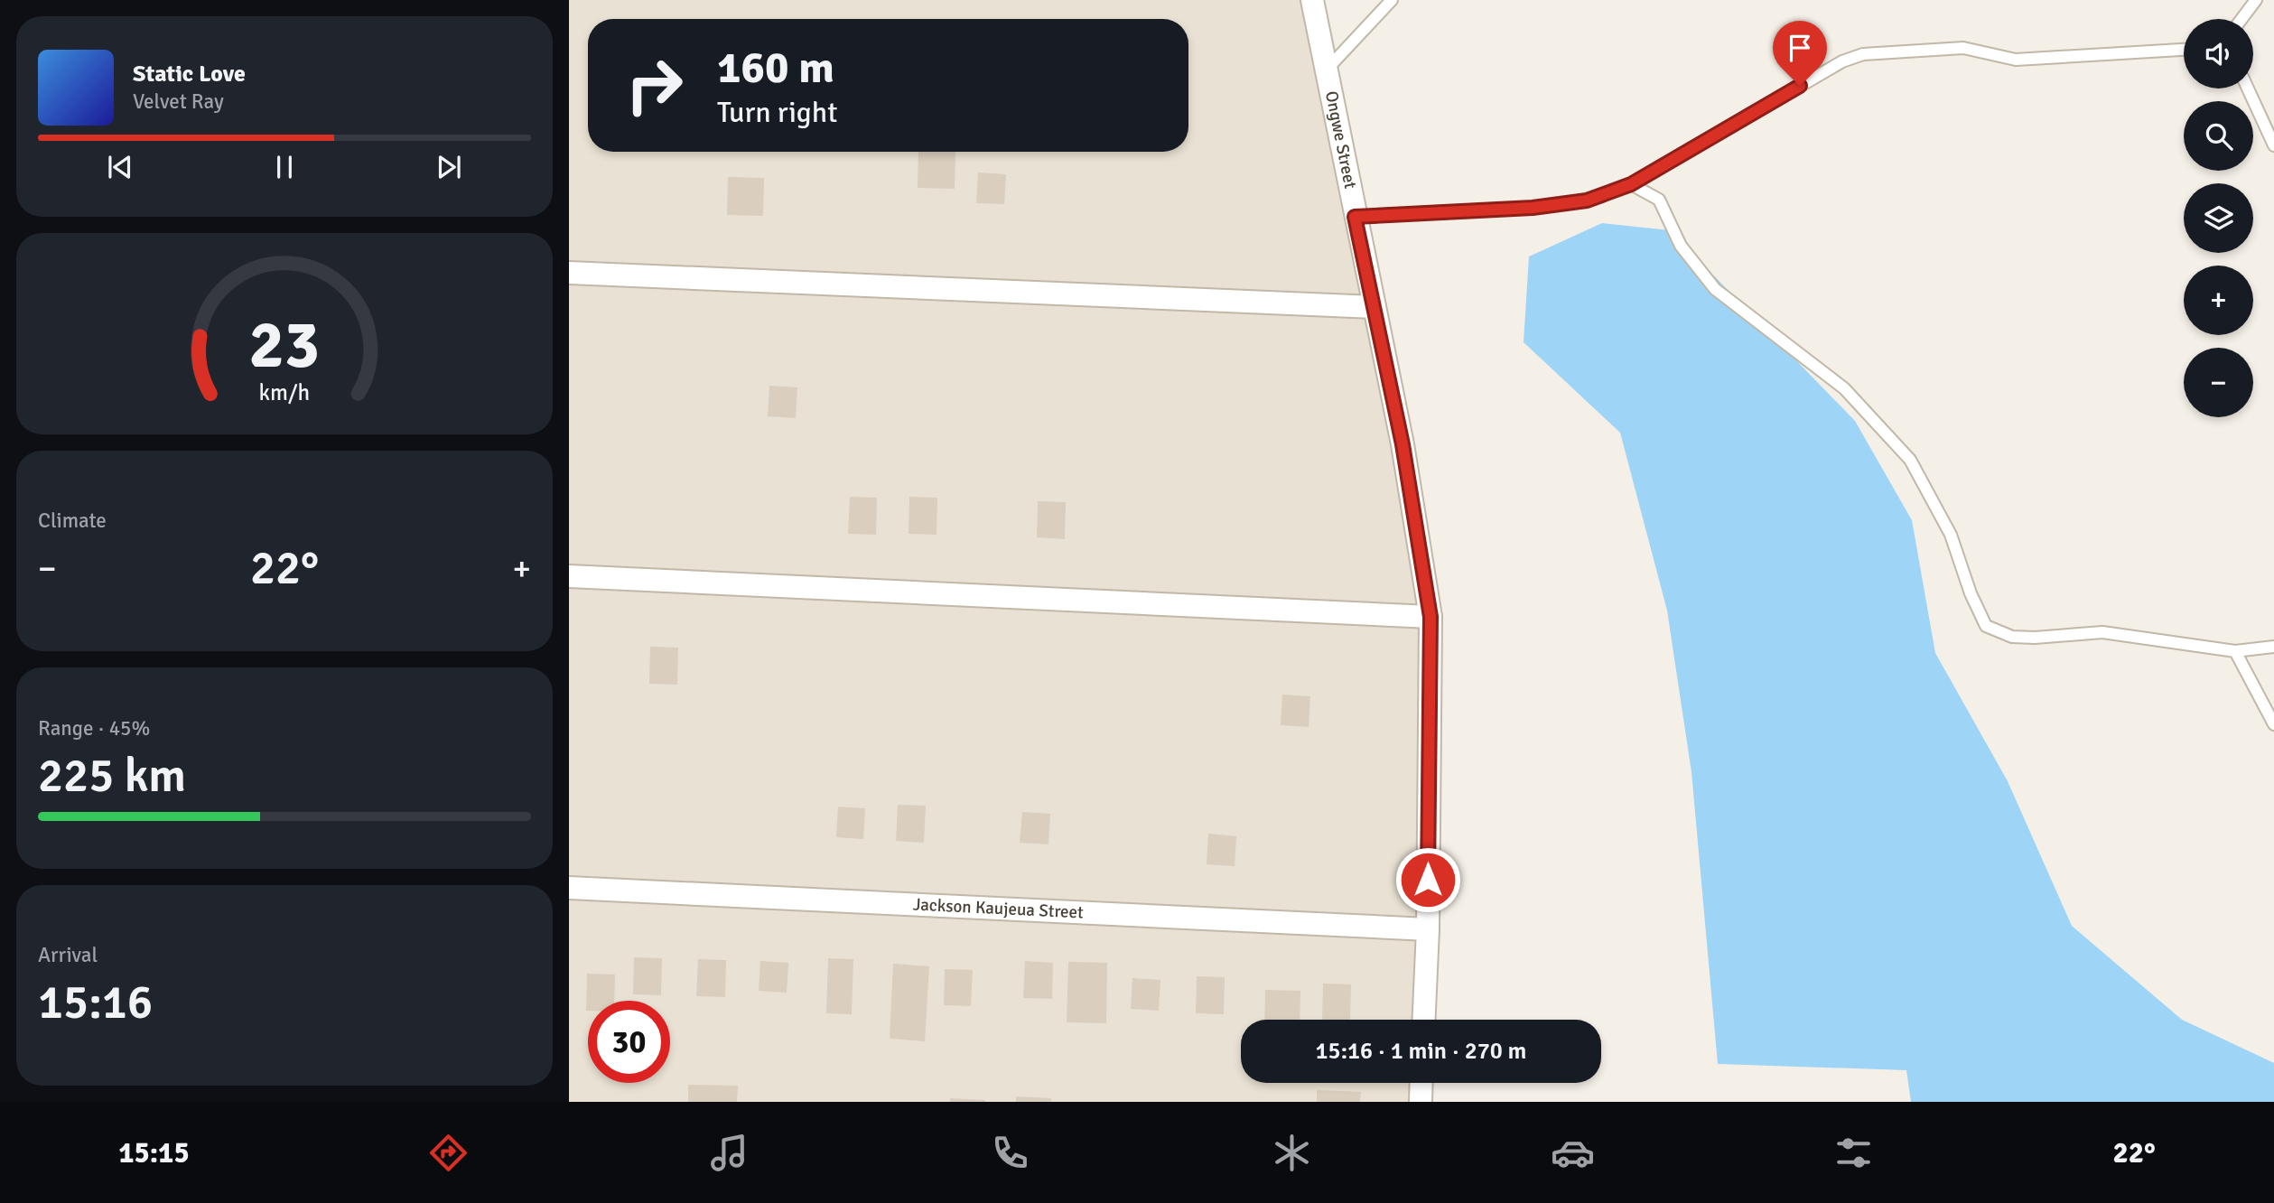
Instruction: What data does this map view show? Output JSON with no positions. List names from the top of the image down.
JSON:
{
  "streets": {
    "street": ["Ongwe Street", "Jackson Kaujeua Street"]
  },
  "crossings": [
    ["Ongwe Street", "Jackson Kaujeua Street"]
  ],
  "page": {
    "map_buttons": ["+", "−"],
    "turn": ["160 m", "Turn right"],
    "song": ["Static Love", "Velvet Ray"],
    "tile": [
      "Climate",
      ["Range · 45%", "225 km"],
      ["Arrival", "15:16"]
    ],
    "heat": ["−", "22°", "+"],
    "limit": "30",
    "trip": "15:16 · 1 min · 270 m",
    "tabs": ["15:15", "22°"],
    "gauge": ["23", "km/h"]
  }
}
